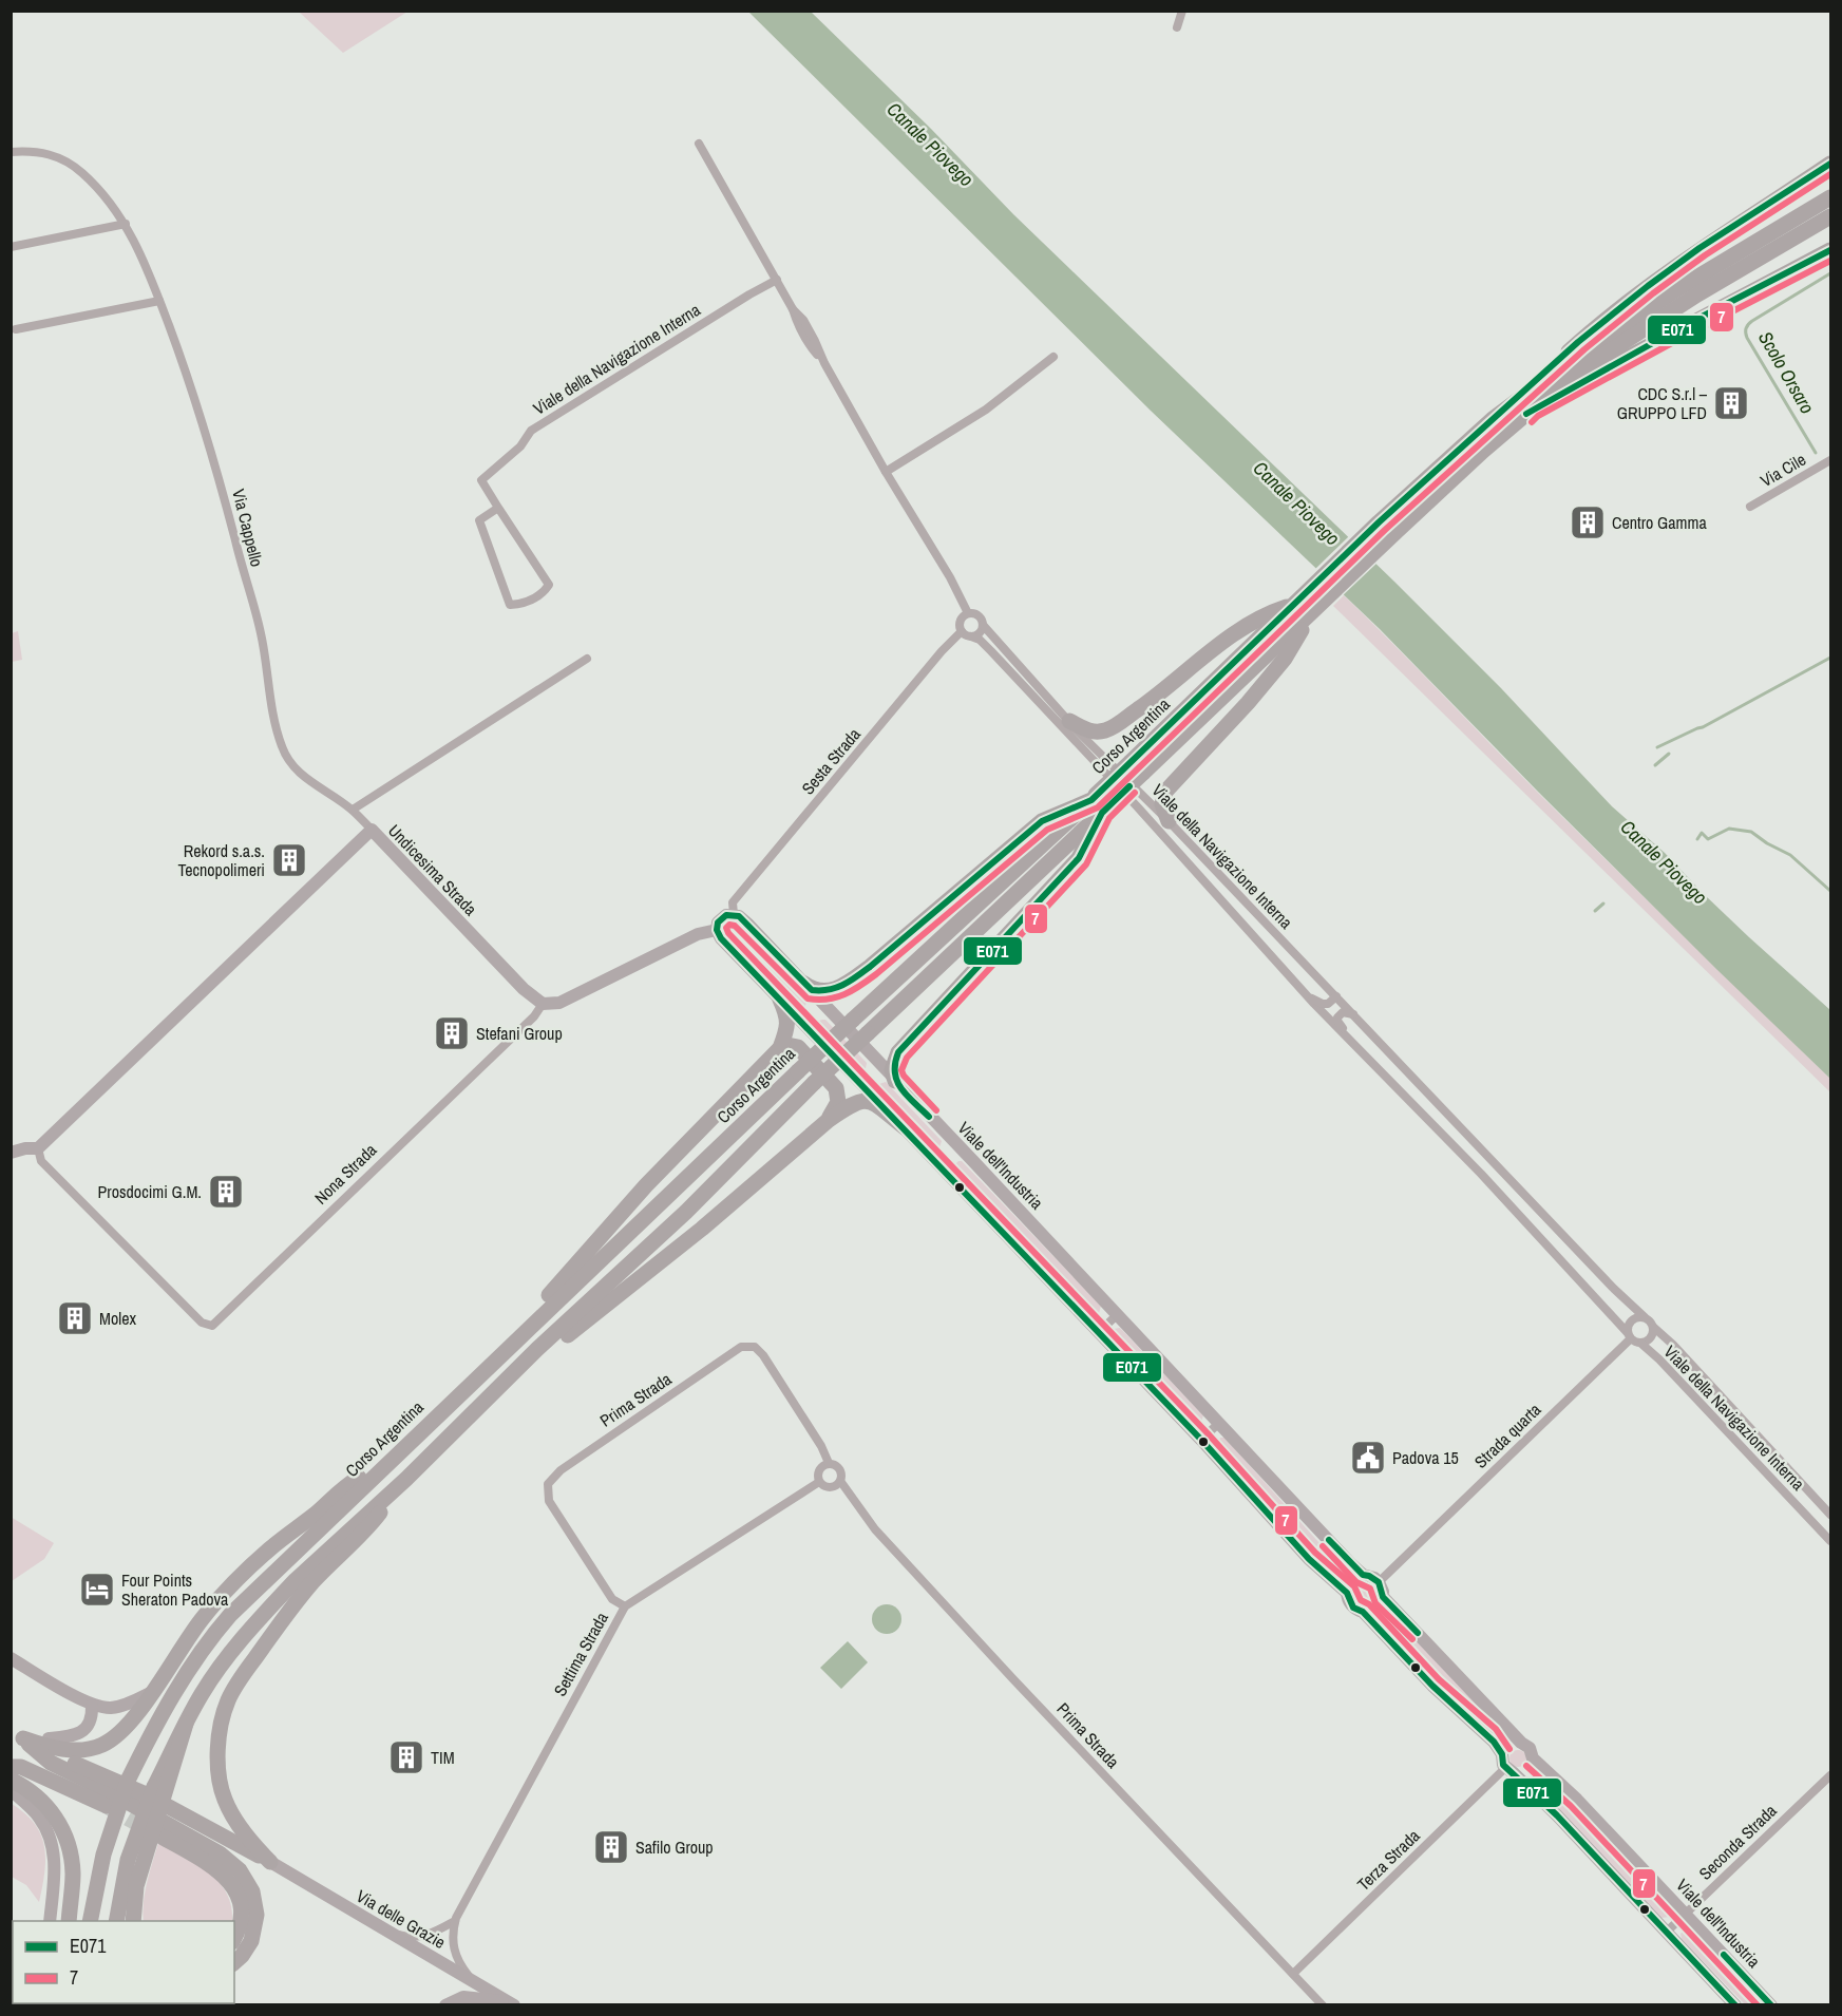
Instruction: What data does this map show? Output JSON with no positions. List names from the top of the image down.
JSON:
{
  "streets": {
    "highway": ["Corso Argentina"],
    "street": [
      "Viale della Navigazione Interna",
      "Via Cile",
      "Via Cappello",
      "Sesta Strada",
      "Undicesima Strada",
      "Viale dell'Industria",
      "Nona Strada",
      "Prima Strada",
      "Strada quarta",
      "Settima Strada",
      "Seconda Strada",
      "Terza Strada",
      "Via delle Grazie"
    ]
  },
  "crossings": [
    ["Viale della Navigazione Interna", "Sesta Strada"],
    ["Viale della Navigazione Interna", "Strada quarta"],
    ["Via Cappello", "Undicesima Strada"],
    ["Sesta Strada", "Viale dell'Industria"],
    ["Undicesima Strada", "Nona Strada"],
    ["Viale dell'Industria", "Strada quarta"],
    ["Viale dell'Industria", "Seconda Strada"],
    ["Viale dell'Industria", "Terza Strada"],
    ["Prima Strada", "Settima Strada"],
    ["Prima Strada", "Terza Strada"],
    ["Settima Strada", "Via delle Grazie"]
  ],
  "water": ["Canale Piovego", "Scolo Orsaro"],
  "places": {
    "building": [
      "CDC S.r.l – GRUPPO LFD",
      "Centro Gamma",
      "Rekord s.a.s. Tecnopolimeri",
      "Stefani Group",
      "Prosdocimi G.M.",
      "Molex",
      "TIM",
      "Safilo Group"
    ],
    "public building": ["Padova 15"],
    "hotel": ["Four Points Sheraton Padova"]
  },
  "lines": ["transit line E071", "transit line 7"],
  "legend": ["E071", "7"]
}
